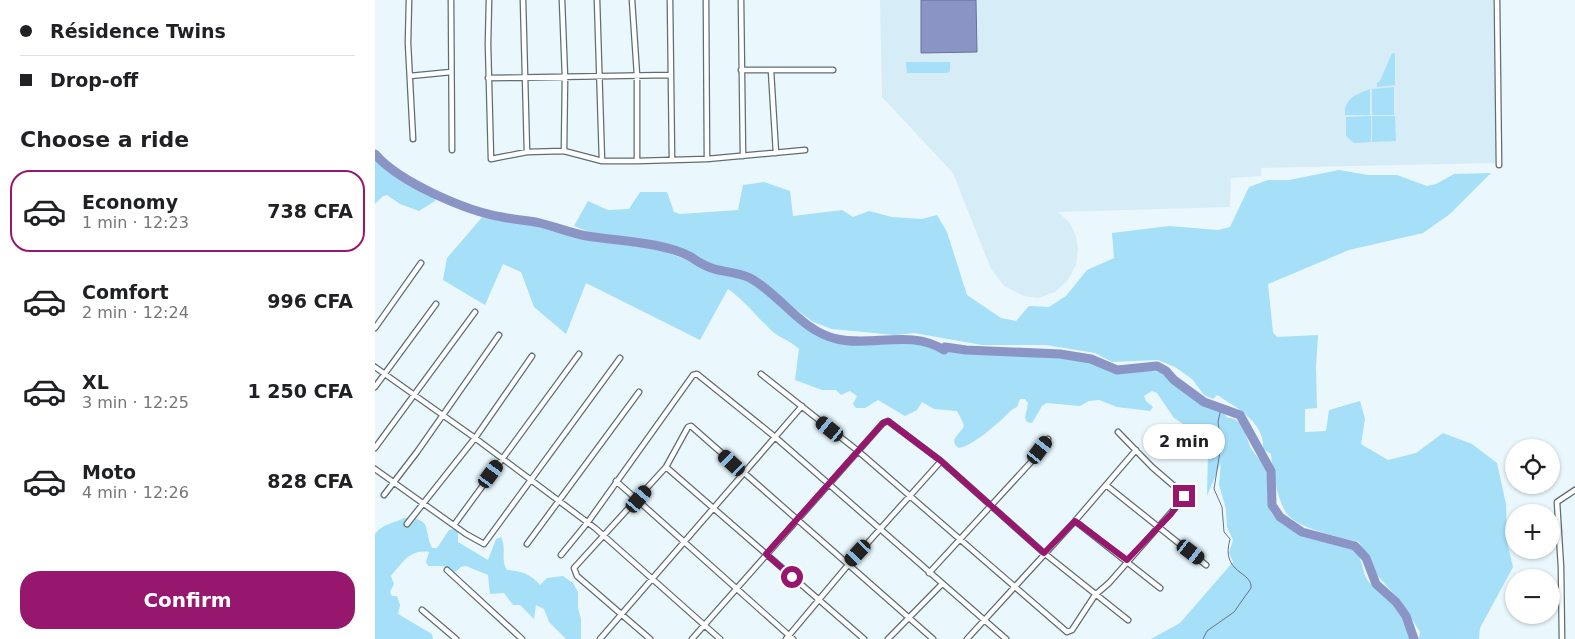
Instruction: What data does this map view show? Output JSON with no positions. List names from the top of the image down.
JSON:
{
  "page": {
    "banner": ["Résidence Twins", "Drop-off"],
    "heading": "Choose a ride",
    "list": [
      {
        "name": "Economy",
        "note": "1 min · 12:23",
        "value": "738 CFA"
      },
      {
        "name": "Comfort",
        "note": "2 min · 12:24",
        "value": "996 CFA"
      },
      {
        "name": "XL",
        "note": "3 min · 12:25",
        "value": "1 250 CFA"
      },
      {
        "name": "Moto",
        "note": "4 min · 12:26",
        "value": "828 CFA"
      }
    ],
    "bubble": "2 min",
    "map_buttons": ["+", "−"],
    "buttons": "Confirm"
  }
}
